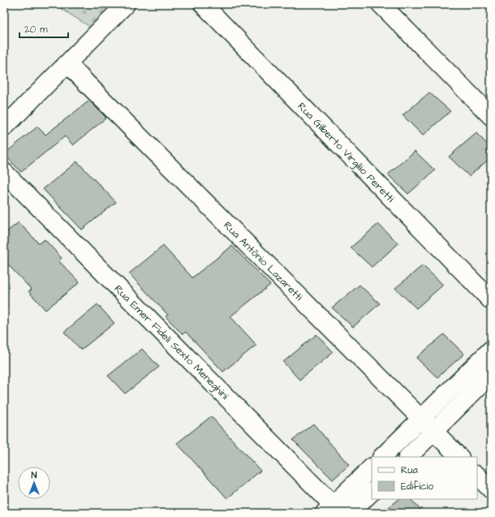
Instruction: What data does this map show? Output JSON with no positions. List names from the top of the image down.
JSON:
{
  "streets": {
    "street": ["Rua Gilberto Virgílio Peretti", "Rua Antônio Lazaretti", "Rua Emer Fideli Sexto Meneghini"]
  },
  "legend": ["Rua", "Edifício"],
  "scale_bar": "20 m",
  "north": "top"
}
